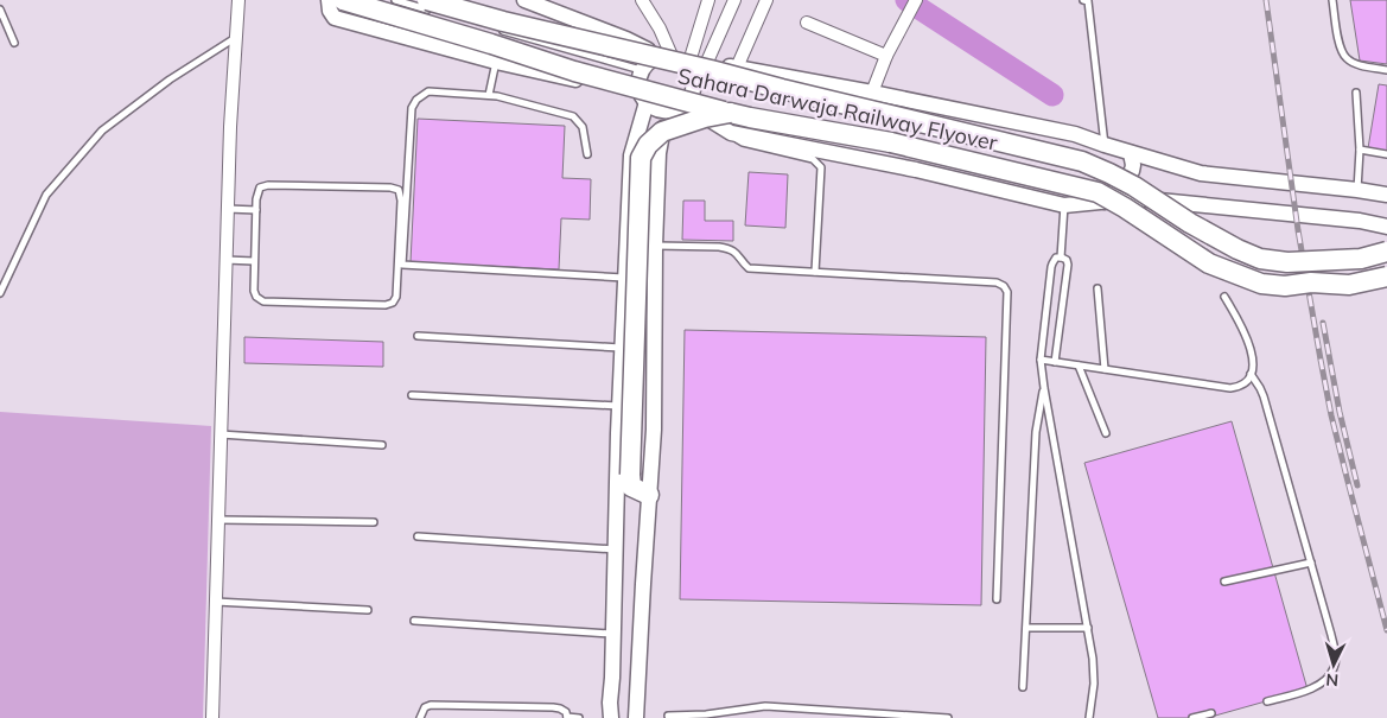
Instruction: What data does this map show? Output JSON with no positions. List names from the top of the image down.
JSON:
{
  "streets": {
    "highway": ["Sahara Darwaja Railway Flyover"]
  },
  "north": "bottom"
}
